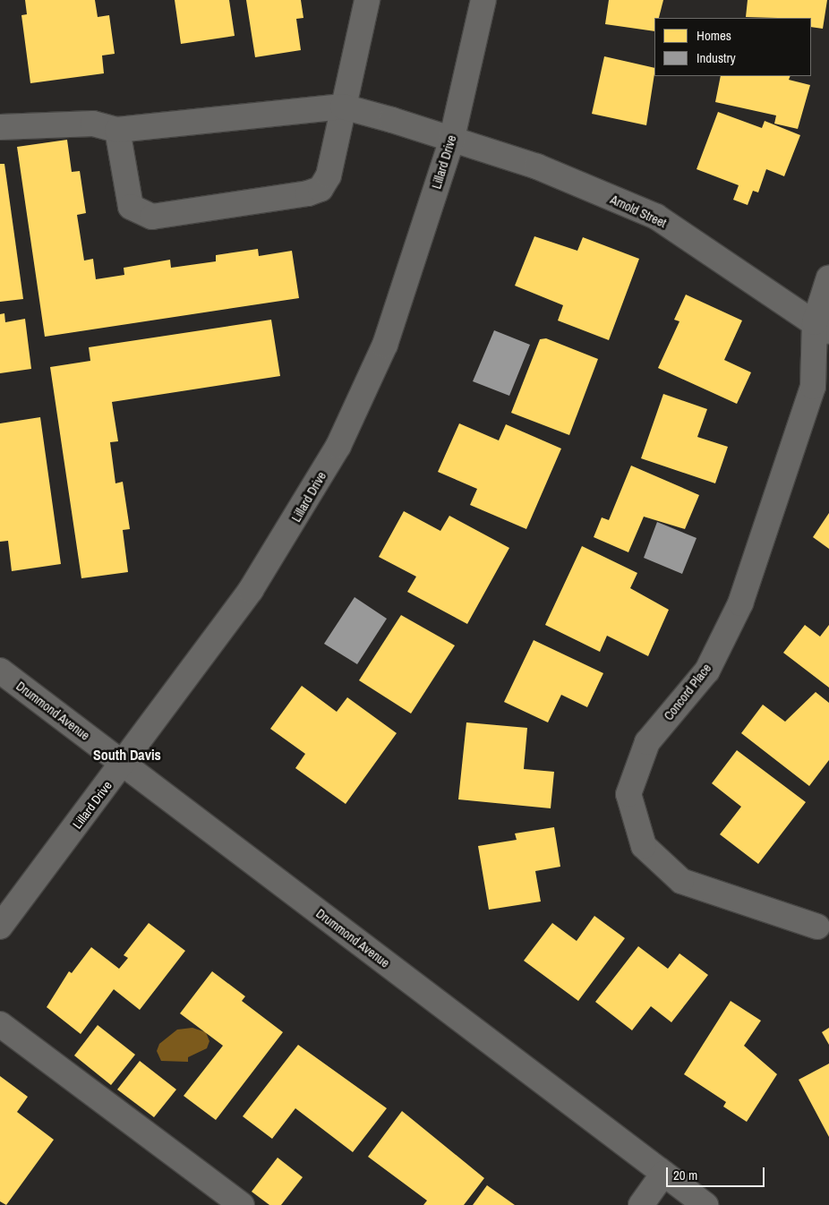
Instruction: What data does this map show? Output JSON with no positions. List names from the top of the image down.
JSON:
{
  "streets": {
    "street": [
      "Lillard Drive",
      "Arnold Street",
      "Concord Place",
      "Drummond Avenue"
    ]
  },
  "crossings": [
    ["Lillard Drive", "Arnold Street"],
    ["Lillard Drive", "Drummond Avenue"],
    ["Arnold Street", "Concord Place"]
  ],
  "districts": ["South Davis"],
  "legend": ["Homes", "Industry"],
  "scale_bar": "20 m"
}
